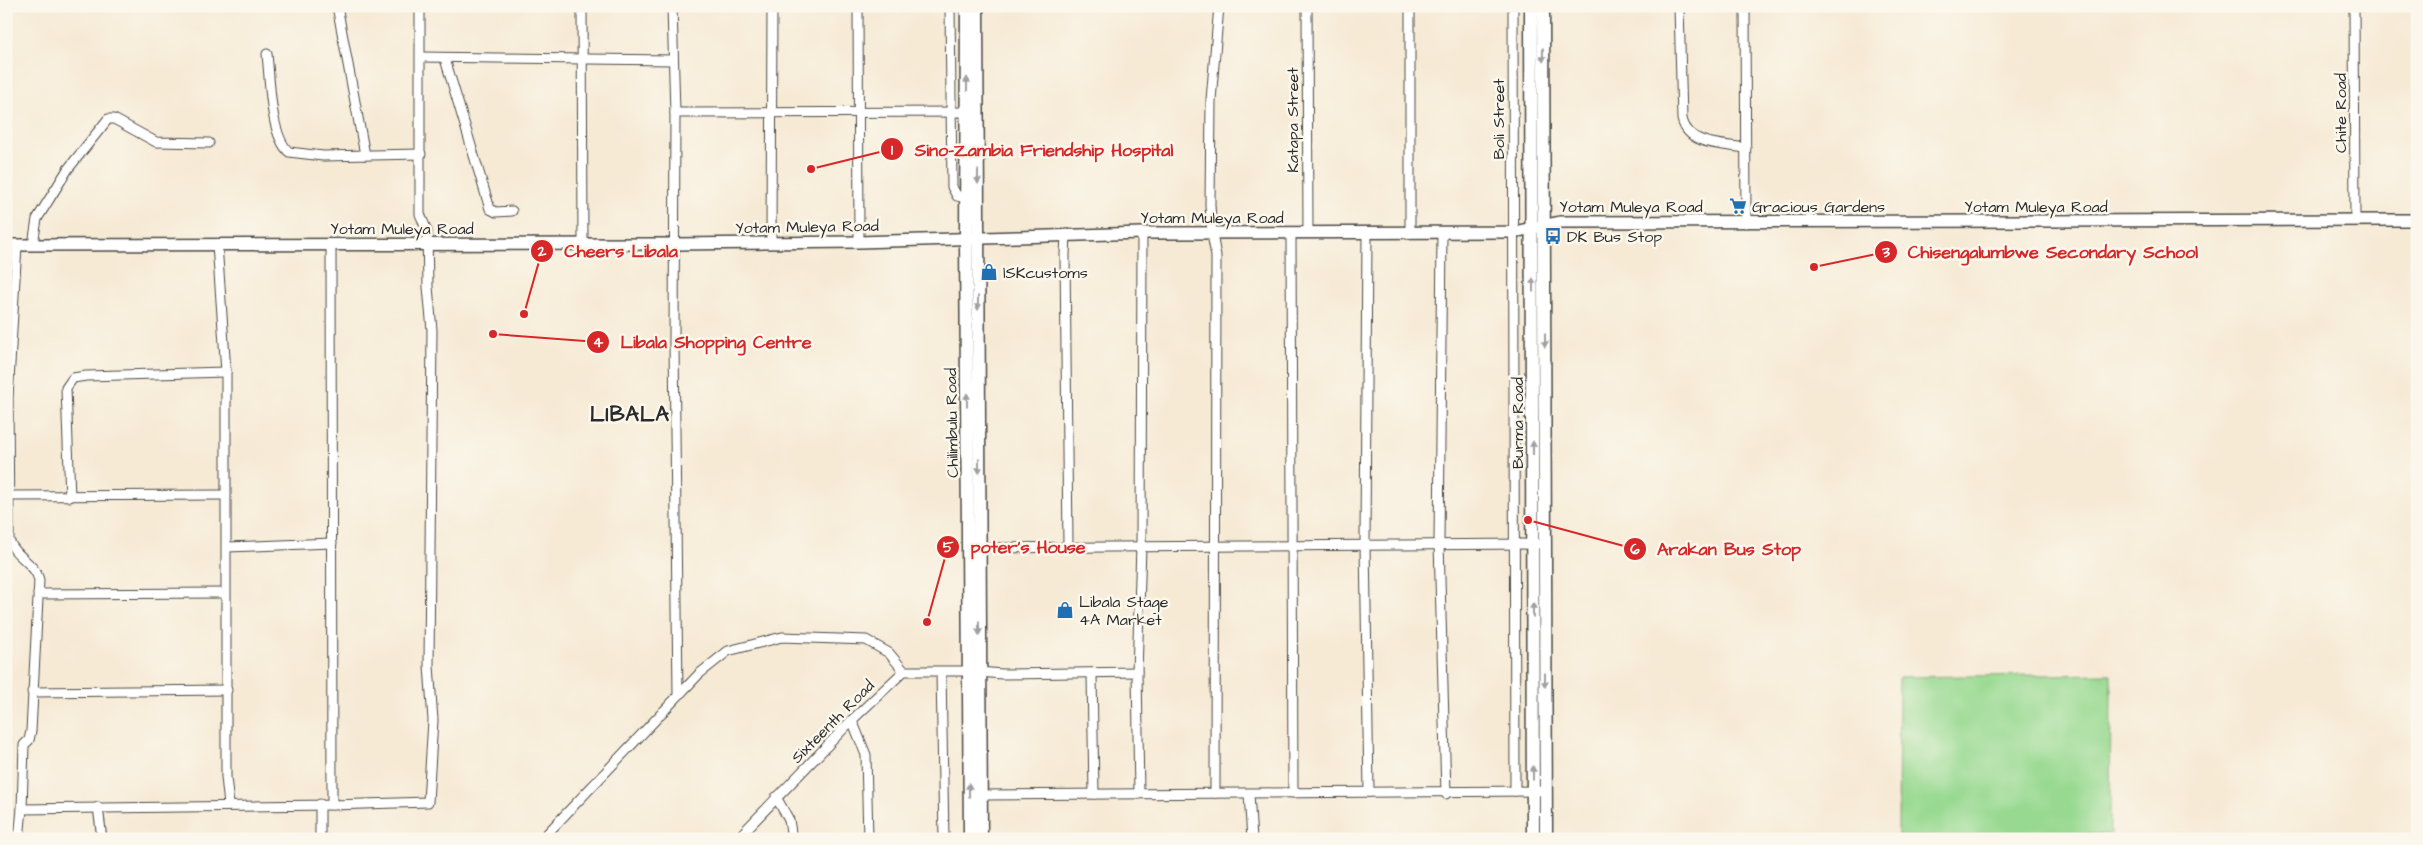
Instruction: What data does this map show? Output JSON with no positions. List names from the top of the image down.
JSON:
{
  "streets": {
    "main road": ["Chilimbulu Road", "Burma Road"],
    "street": [
      "Chite Road",
      "Boli Street",
      "Katapa Street",
      "Yotam Muleya Road",
      "Sixteenth Road"
    ]
  },
  "crossings": [
    ["Chite Road", "Yotam Muleya Road"],
    ["Boli Street", "Yotam Muleya Road"],
    ["Katapa Street", "Yotam Muleya Road"],
    ["Yotam Muleya Road", "Chilimbulu Road"],
    ["Yotam Muleya Road", "Burma Road"]
  ],
  "districts": ["LIBALA"],
  "places": {
    "other": [
      "Sino-Zambia Friendship Hospital",
      "Chisengalumbwe Secondary School",
      "Cheers Libala",
      "Libala Shopping Centre",
      "Arakan Bus Stop",
      "poter's House"
    ],
    "supermarket": ["Gracious Gardens"],
    "bus stop": ["DK Bus Stop"],
    "shop": ["lSKcustoms", "Libala Stage 4A Market"]
  }
}
